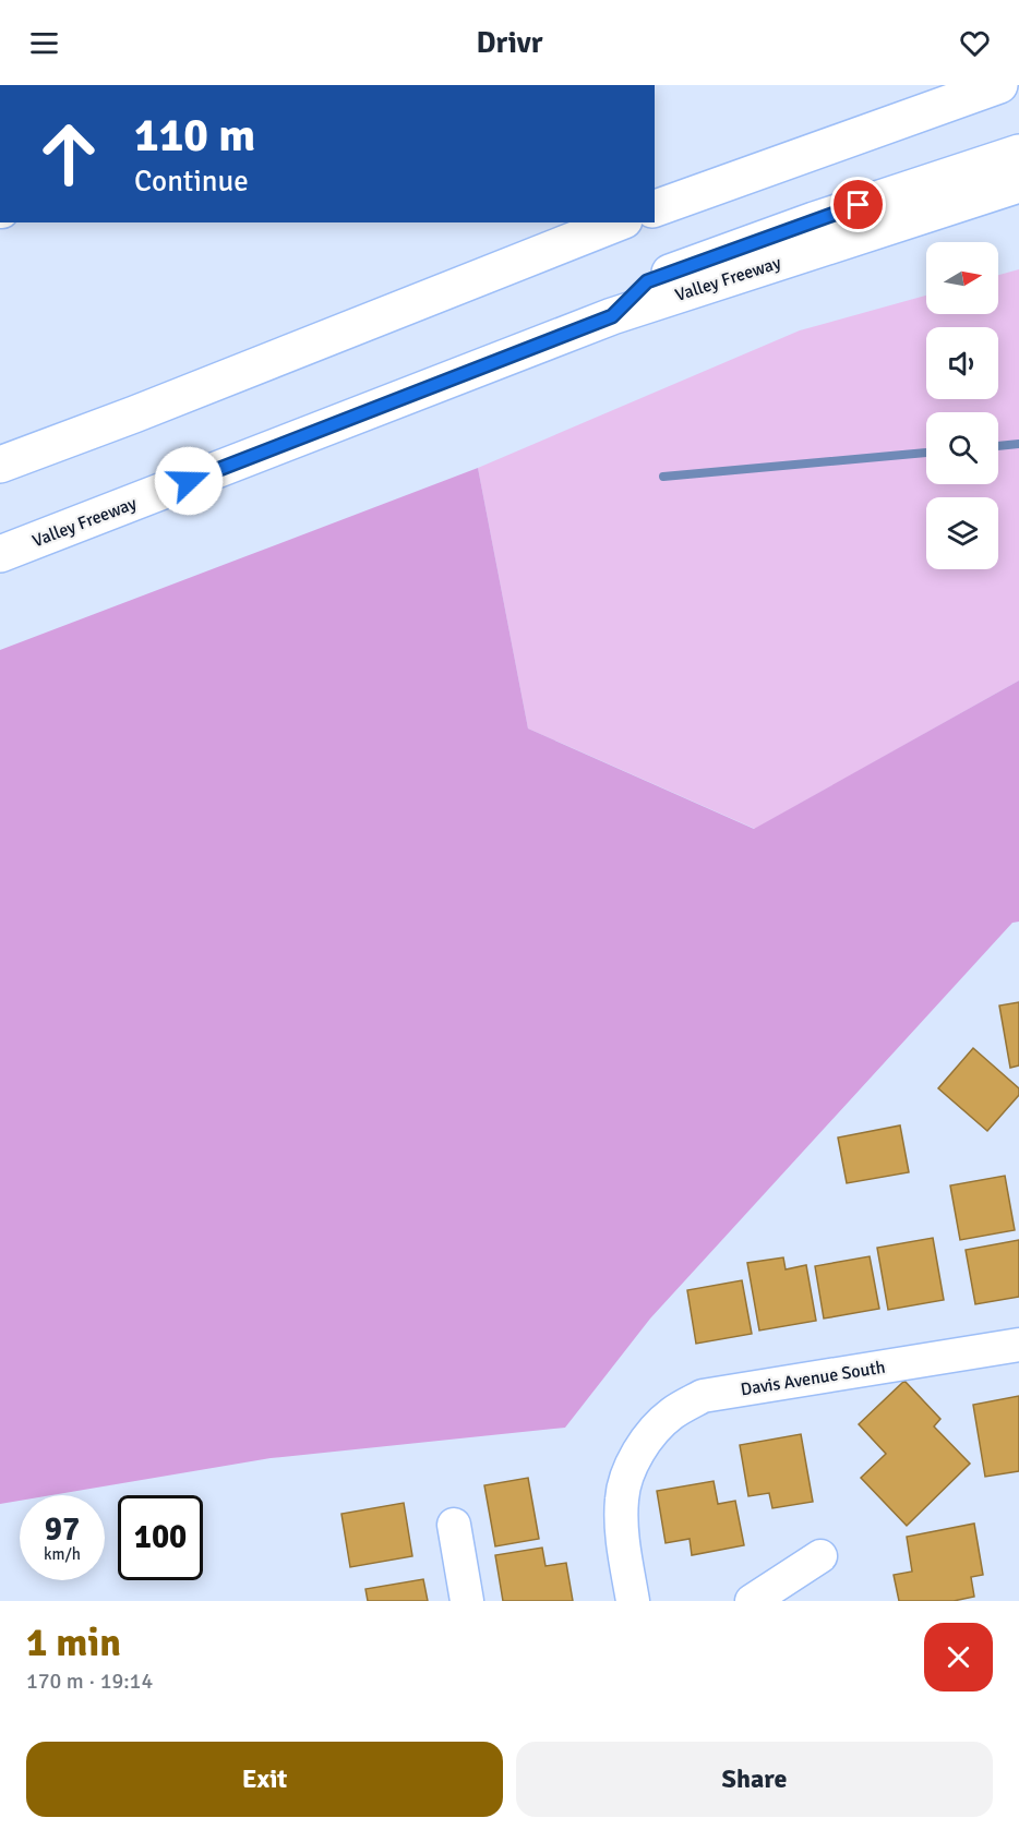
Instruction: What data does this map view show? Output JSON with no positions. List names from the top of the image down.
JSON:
{
  "streets": {
    "highway": ["Valley Freeway"],
    "street": ["Davis Avenue South"]
  },
  "north": "right",
  "page": {
    "header": "Drivr",
    "turn": ["110 m", "Continue"],
    "speed": "97 km/h",
    "limit": "100",
    "heading": ["1 min", "170 m · 19:14"],
    "buttons": ["Exit", "Share"]
  }
}
